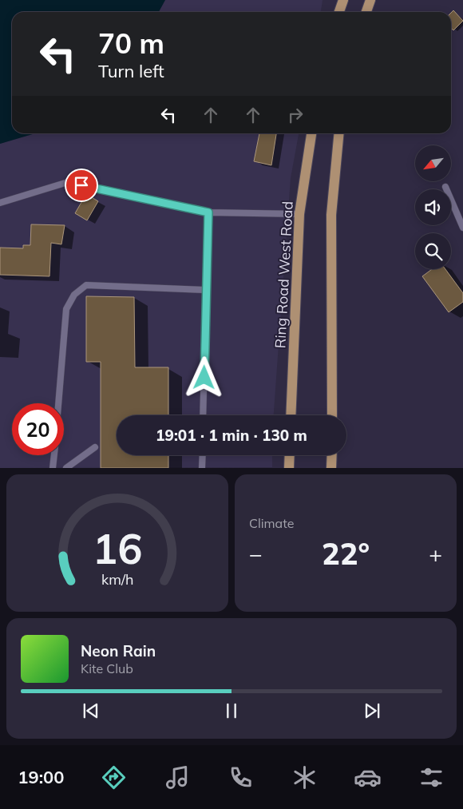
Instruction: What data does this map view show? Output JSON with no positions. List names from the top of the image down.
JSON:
{
  "streets": {
    "main road": ["Ring Road West Road"]
  },
  "north": "bottom left",
  "page": {
    "turn": ["70 m", "Turn left"],
    "limit": "20",
    "trip": "19:01 · 1 min · 130 m",
    "tile": "Climate",
    "heat": ["−", "22°", "+"],
    "song": ["Neon Rain", "Kite Club"],
    "tabs": "19:00",
    "gauge": ["16", "km/h"]
  }
}
